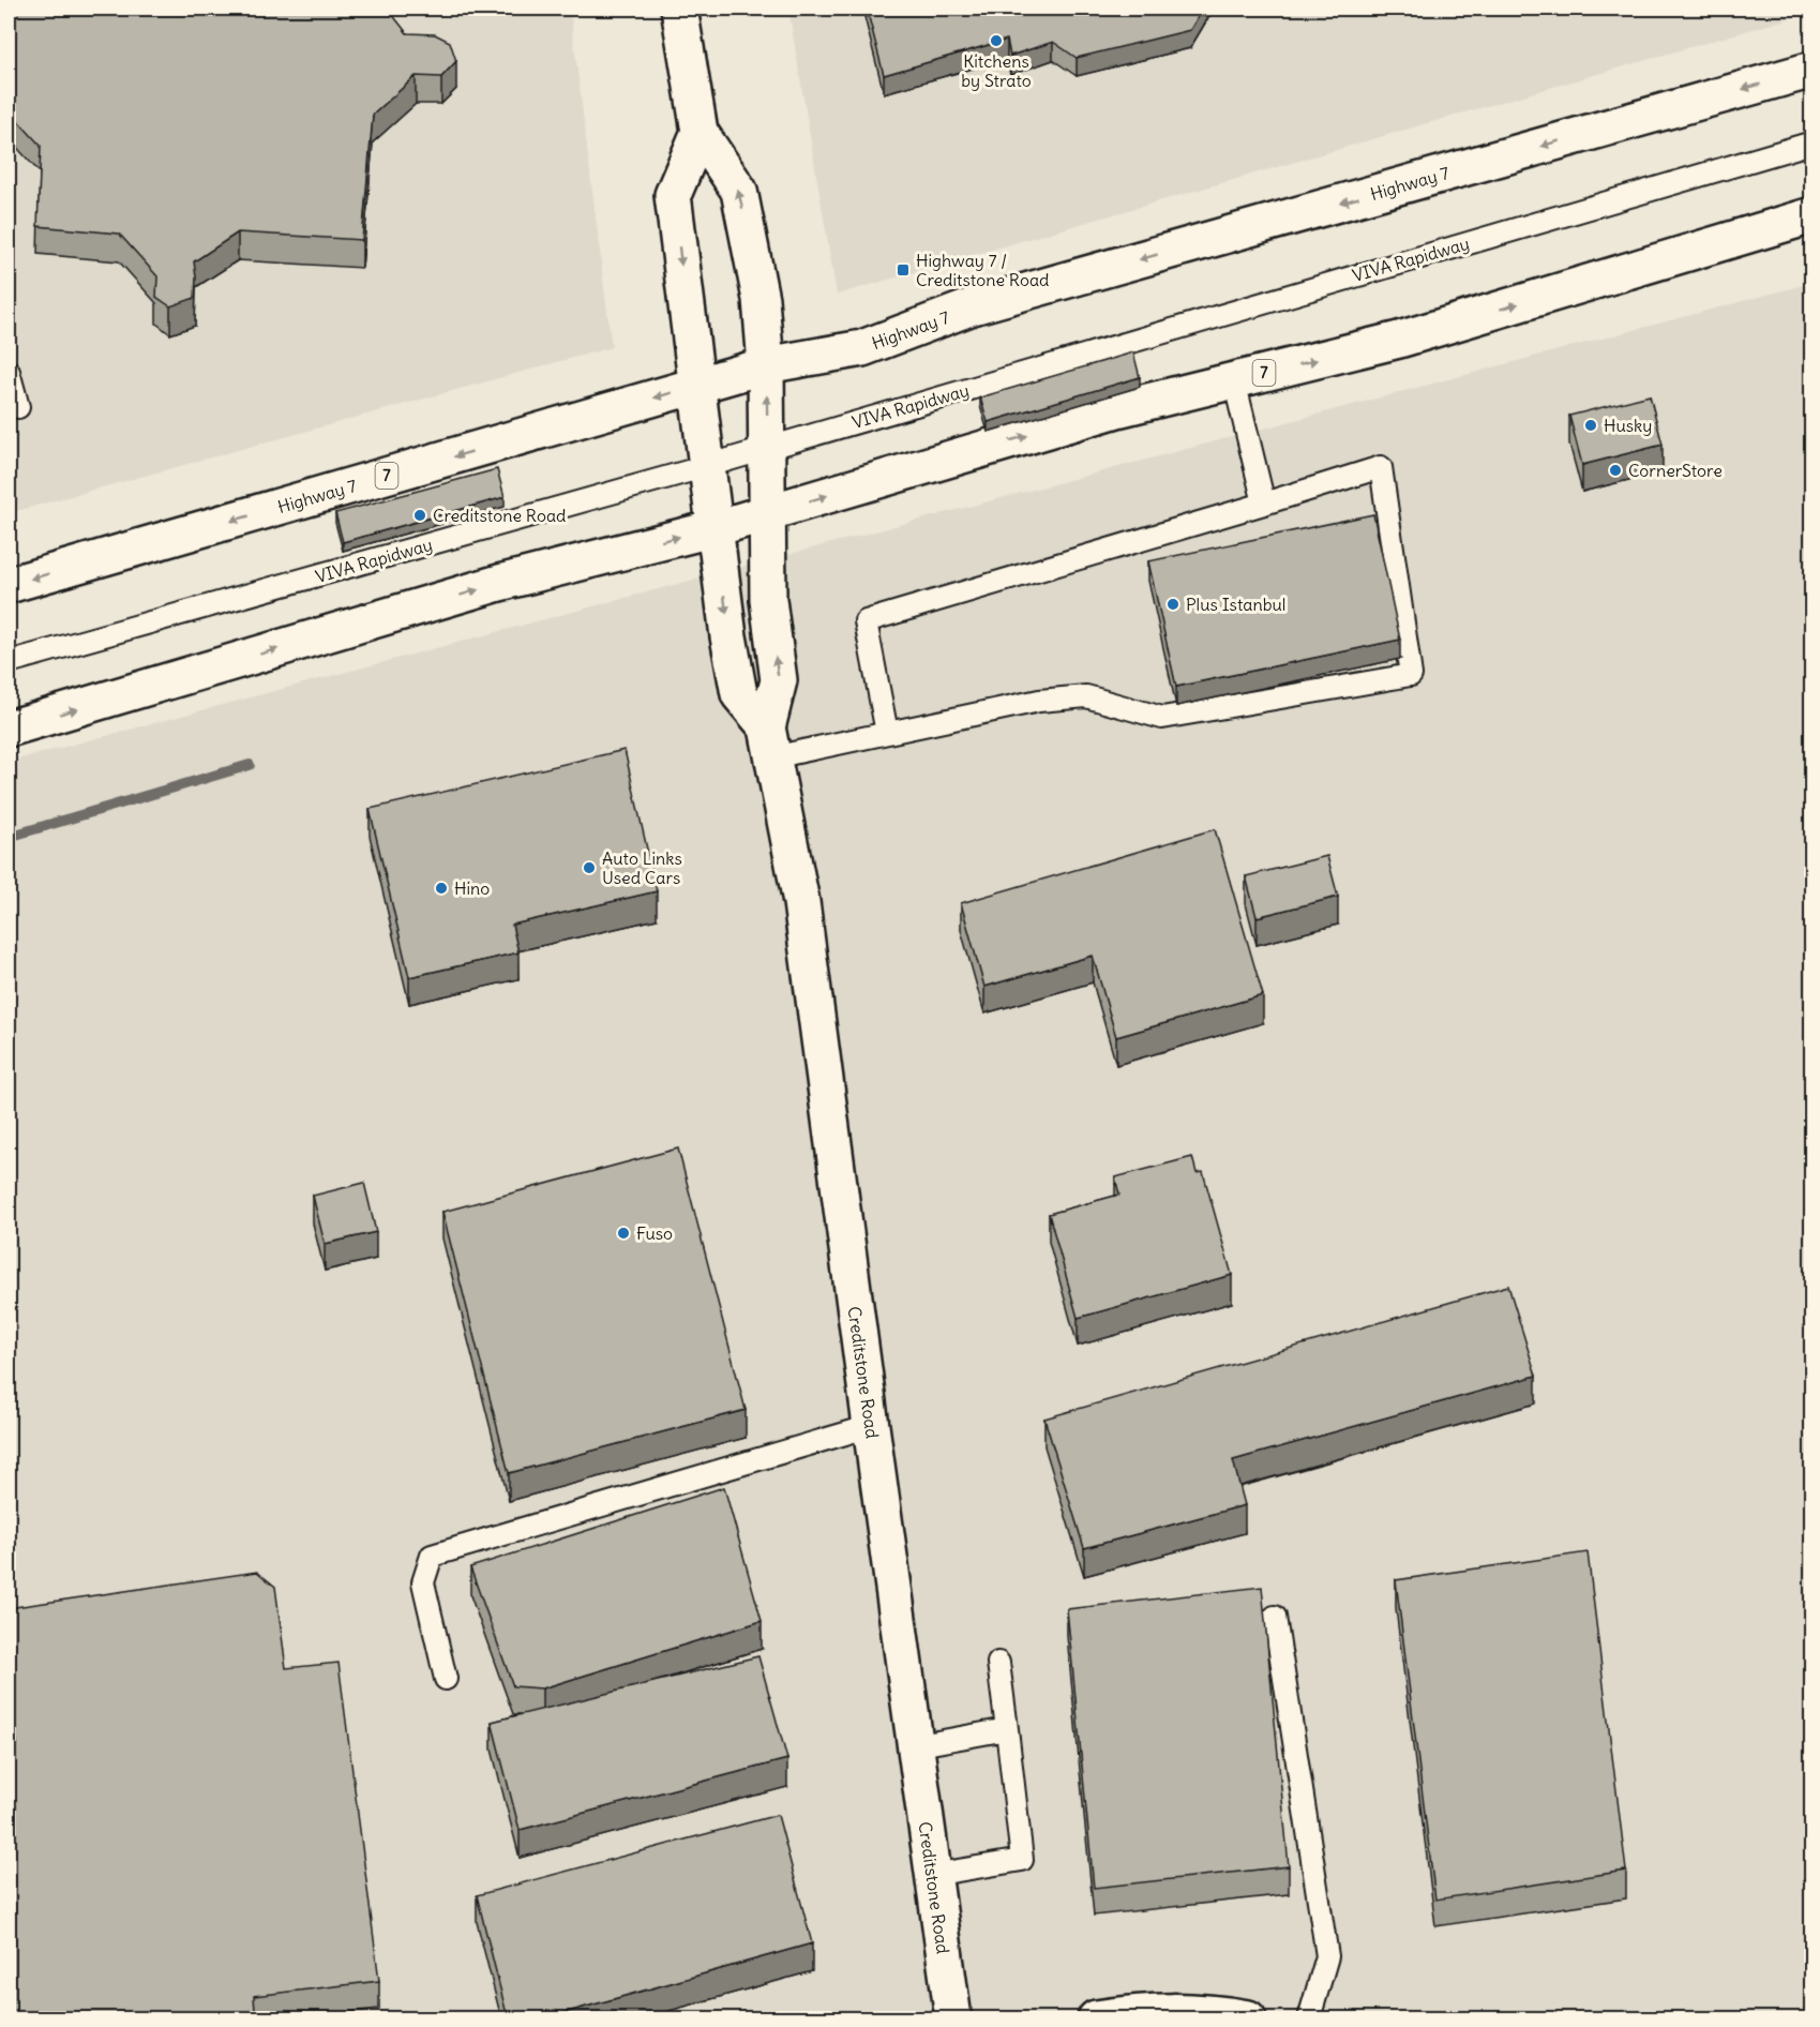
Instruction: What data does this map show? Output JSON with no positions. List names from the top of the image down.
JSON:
{
  "streets": {
    "main road": ["Highway 7", "7", "Creditstone Road"],
    "lane": ["VIVA Rapidway"]
  },
  "crossings": [
    ["Highway 7", "Creditstone Road"],
    ["VIVA Rapidway", "Creditstone Road"],
    ["7", "Creditstone Road"]
  ],
  "places": {
    "other": [
      "Kitchens by Strato",
      "Husky",
      "CornerStore",
      "Creditstone Road",
      "Plus Istanbul",
      "Auto Links Used Cars",
      "Hino",
      "Fuso"
    ],
    "transit": ["Highway 7 / Creditstone Road"]
  }
}
